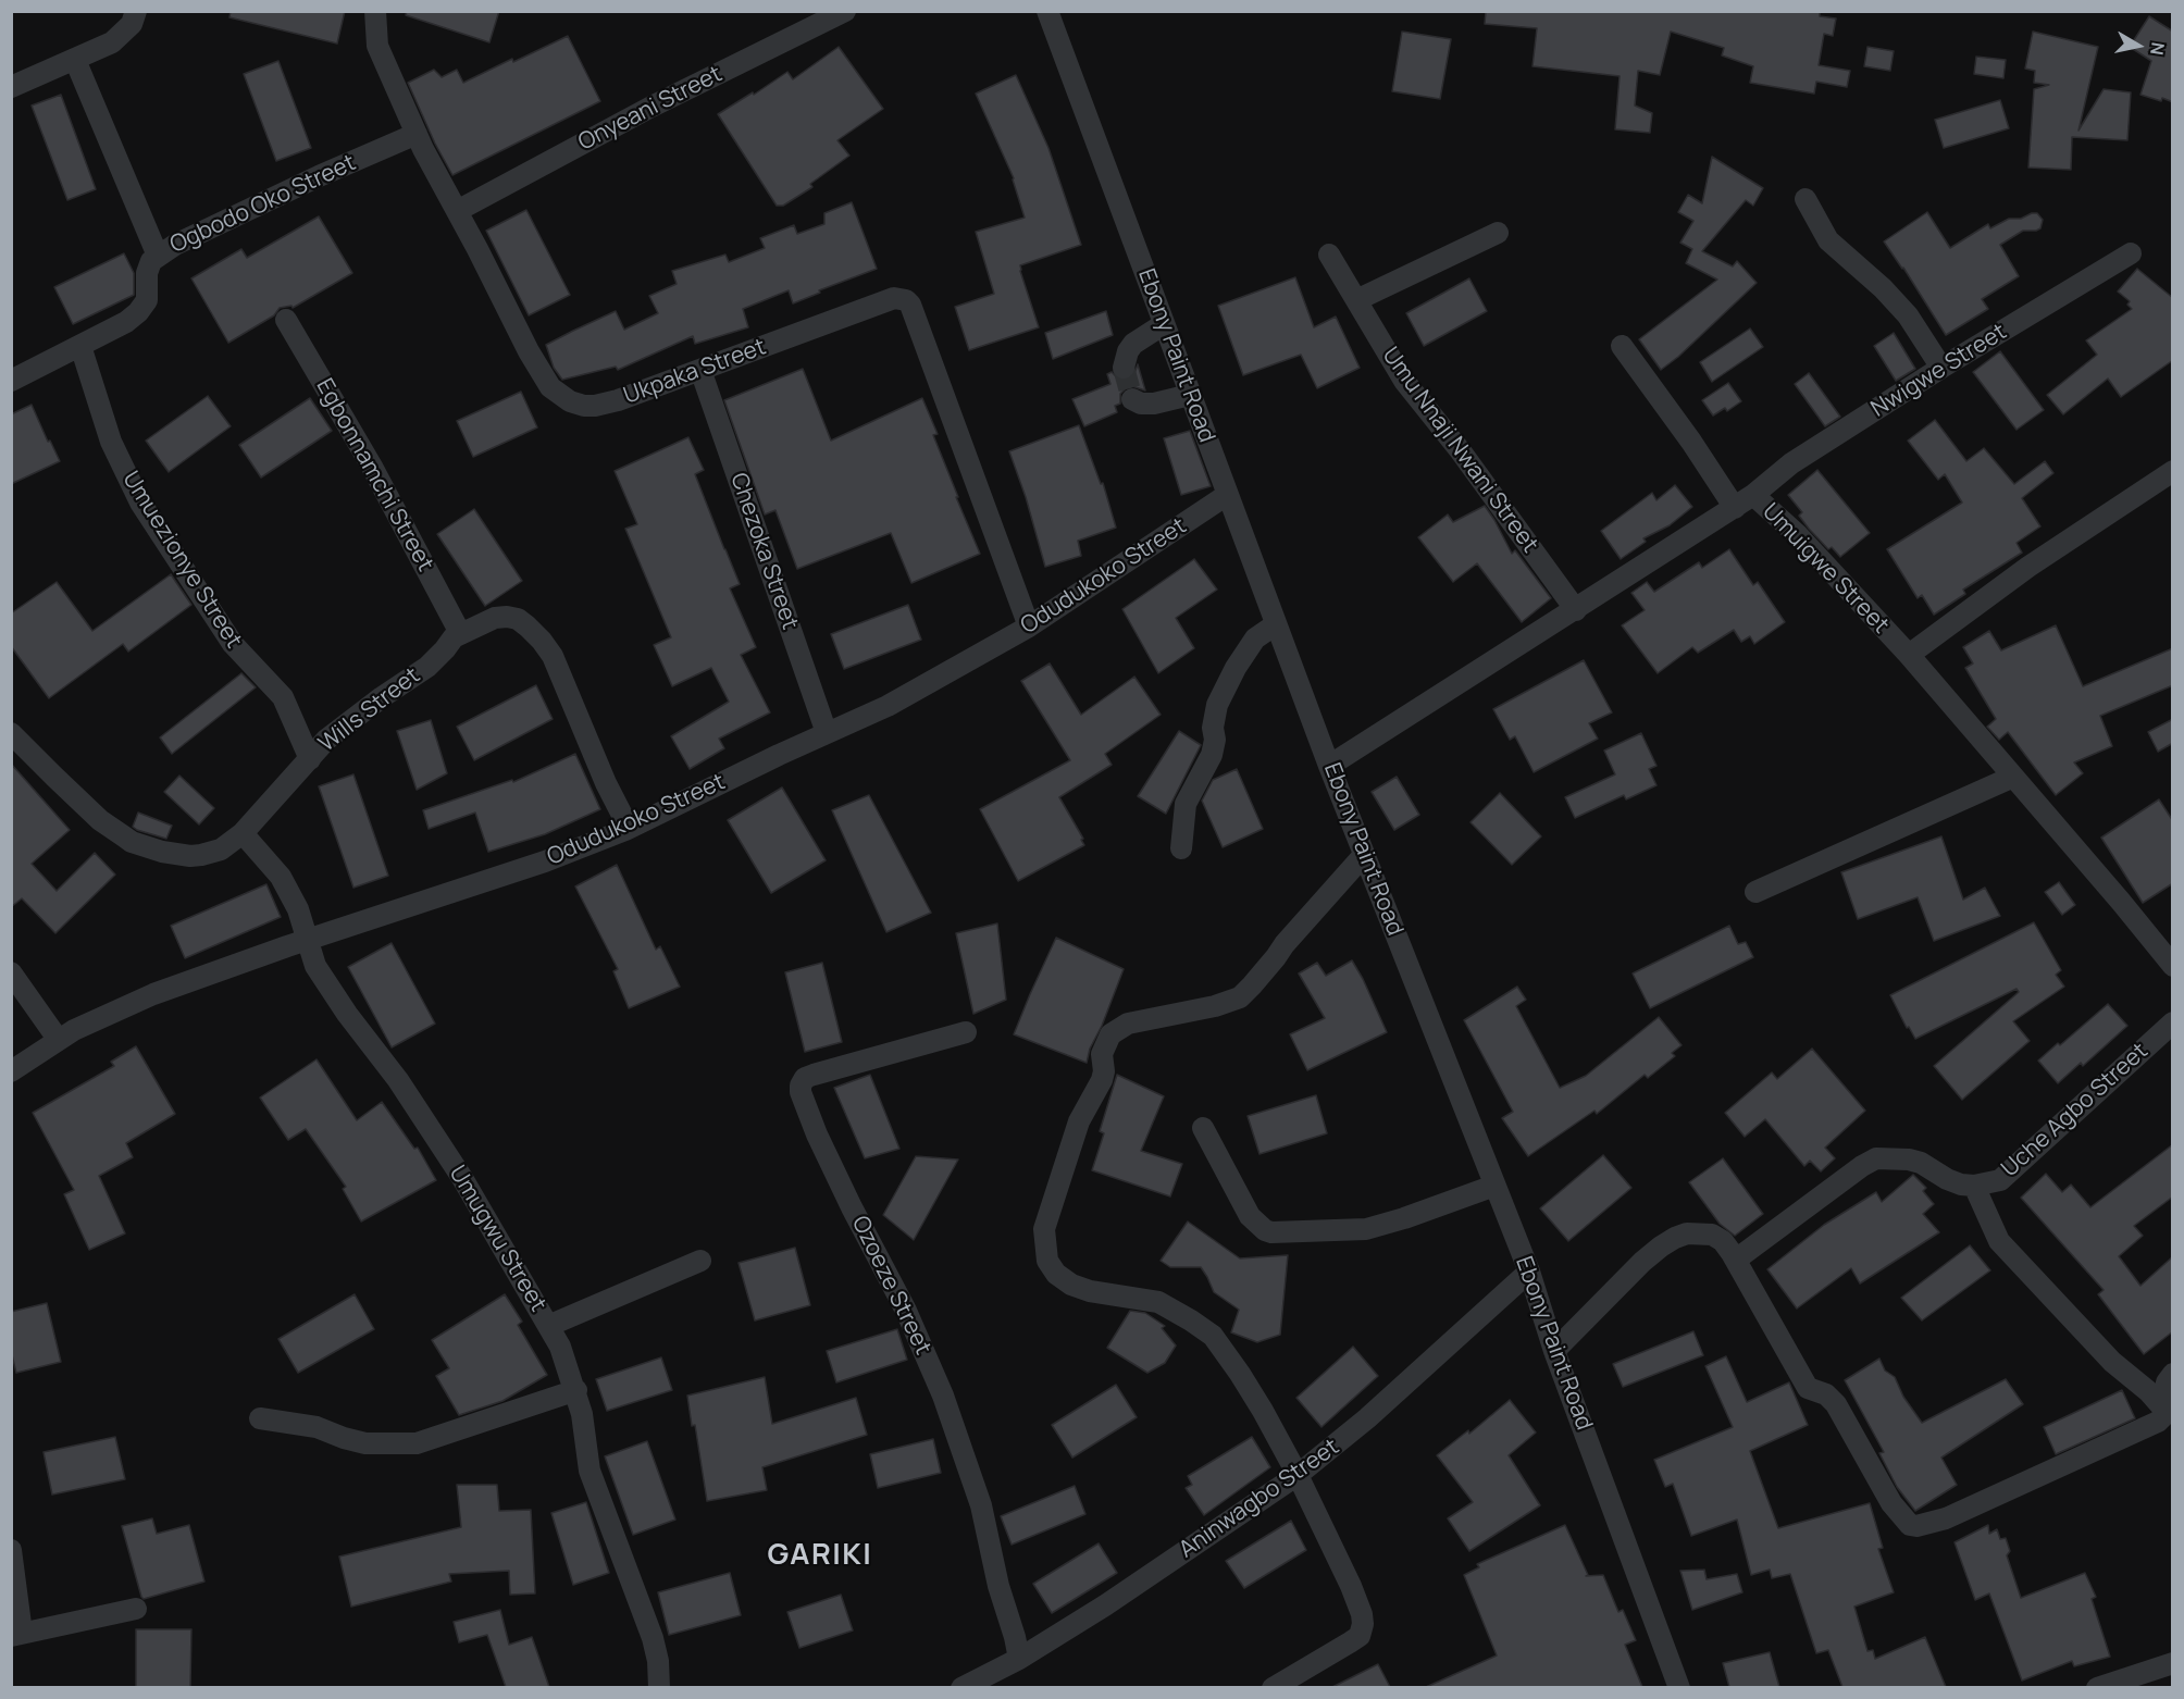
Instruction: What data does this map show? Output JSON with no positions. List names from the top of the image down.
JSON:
{
  "streets": {
    "street": [
      "Onyeani Street",
      "Ogbodo Oko Street",
      "Ebony Paint Road",
      "Nwigwe Street",
      "Ukpaka Street",
      "Umu Nnaji Nwani Street",
      "Egbonnamchi Street",
      "Chezoka Street",
      "Umuezionye Street",
      "Umuigwe Street",
      "Odudukoko Street",
      "Wills Street",
      "Uche Agbo Street",
      "Umugwu Street",
      "Ozoeze Street",
      "Aninwagbo Street"
    ]
  },
  "crossings": [
    ["Onyeani Street", "Ukpaka Street"],
    ["Ogbodo Oko Street", "Ukpaka Street"],
    ["Ogbodo Oko Street", "Umuezionye Street"],
    ["Ebony Paint Road", "Umuigwe Street"],
    ["Ebony Paint Road", "Odudukoko Street"],
    ["Ebony Paint Road", "Aninwagbo Street"],
    ["Nwigwe Street", "Umuigwe Street"],
    ["Ukpaka Street", "Chezoka Street"],
    ["Ukpaka Street", "Odudukoko Street"],
    ["Umu Nnaji Nwani Street", "Umuigwe Street"],
    ["Egbonnamchi Street", "Wills Street"],
    ["Chezoka Street", "Odudukoko Street"],
    ["Umuezionye Street", "Wills Street"],
    ["Odudukoko Street", "Wills Street"],
    ["Odudukoko Street", "Umugwu Street"],
    ["Wills Street", "Umugwu Street"],
    ["Ozoeze Street", "Aninwagbo Street"]
  ],
  "districts": ["GARIKI"],
  "north": "right"
}
